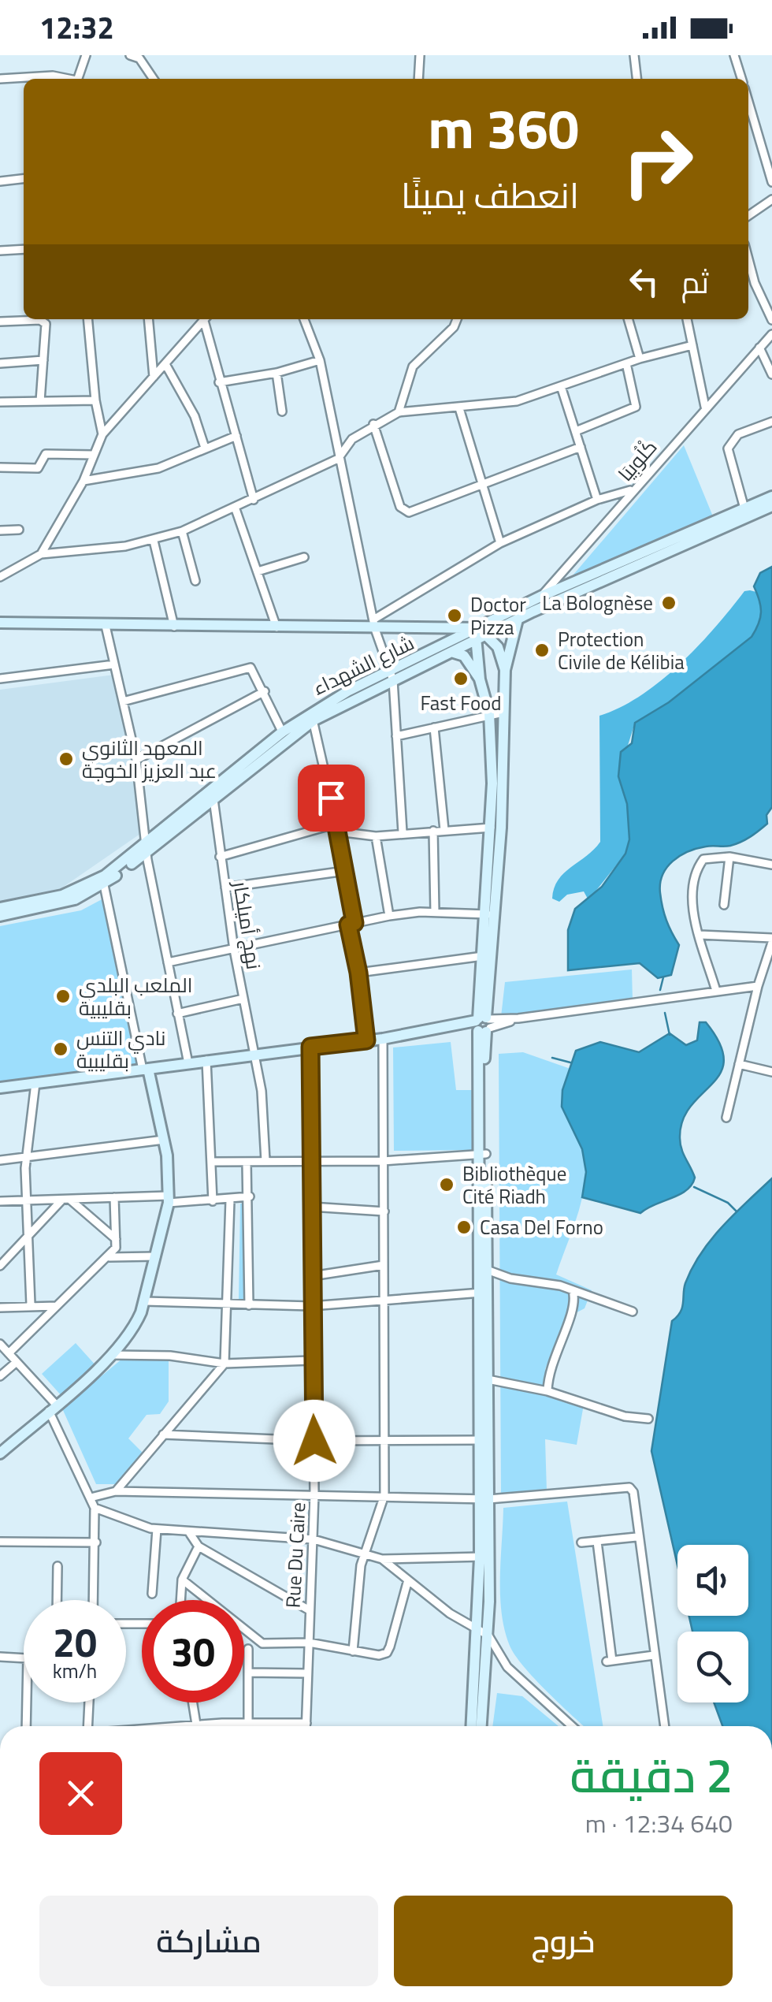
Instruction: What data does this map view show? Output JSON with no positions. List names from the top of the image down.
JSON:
{
  "streets": {
    "street": [
      "كْلُوبِيَا",
      "شارع الشهداء",
      "نهج أميلكار",
      "Rue Du Caire"
    ]
  },
  "crossings": [
    ["كْلُوبِيَا", "شارع الشهداء"],
    ["شارع الشهداء", "نهج أميلكار"]
  ],
  "places": [
    "La Bolognèse",
    "Doctor Pizza",
    "Protection Civile de Kélibia",
    "Fast Food",
    "المعهد الثانوي عبد العزيز الخوجة",
    "الملعب البلدي بقليبية",
    "نادي التنس بقليبية",
    "Bibliothèque Cité Riadh",
    "Casa Del Forno"
  ],
  "page": {
    "status": "12:32",
    "turn": ["360 m", "انعطف يمينًا"],
    "then": "ثم",
    "speed": "20 km/h",
    "limit": "30",
    "heading": ["2 دقيقة", "640 m · 12:34"],
    "buttons": ["خروج", "مشاركة"]
  }
}
